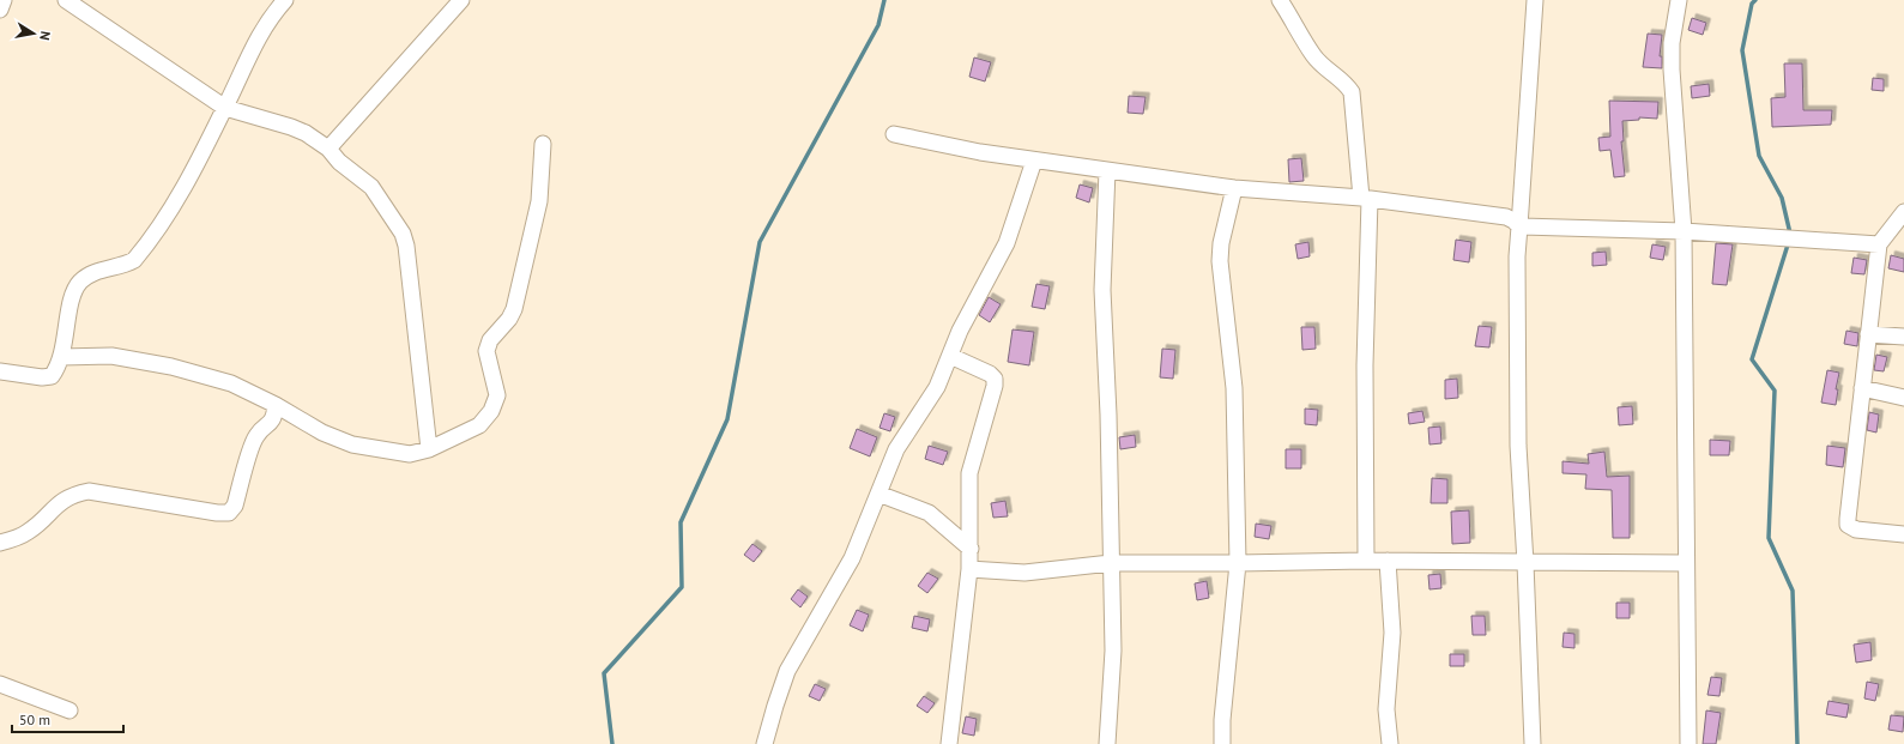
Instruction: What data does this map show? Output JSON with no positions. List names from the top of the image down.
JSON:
{
  "scale_bar": "50 m",
  "north": "right"
}
